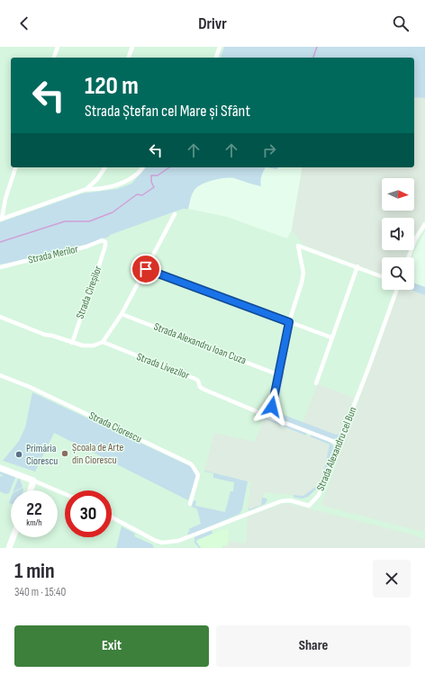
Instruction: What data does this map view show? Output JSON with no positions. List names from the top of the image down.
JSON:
{
  "streets": {
    "street": [
      "Strada Merilor",
      "Strada Cireșilor",
      "Strada Alexandru Ioan Cuza",
      "Strada Livezilor",
      "Strada Ciorescu",
      "Strada Alexandru cel Bun"
    ]
  },
  "crossings": [
    ["Strada Merilor", "Strada Cireșilor"],
    ["Strada Livezilor", "Strada Alexandru cel Bun"]
  ],
  "places": ["Școala de Arte din Ciorescu", "Primăria Ciorescu"],
  "north": "right",
  "page": {
    "header": "Drivr",
    "turn": ["120 m", "Strada Ștefan cel Mare și Sfânt"],
    "speed": "22 km/h",
    "limit": "30",
    "heading": ["1 min", "340 m · 15:40"],
    "buttons": ["Exit", "Share"]
  }
}
